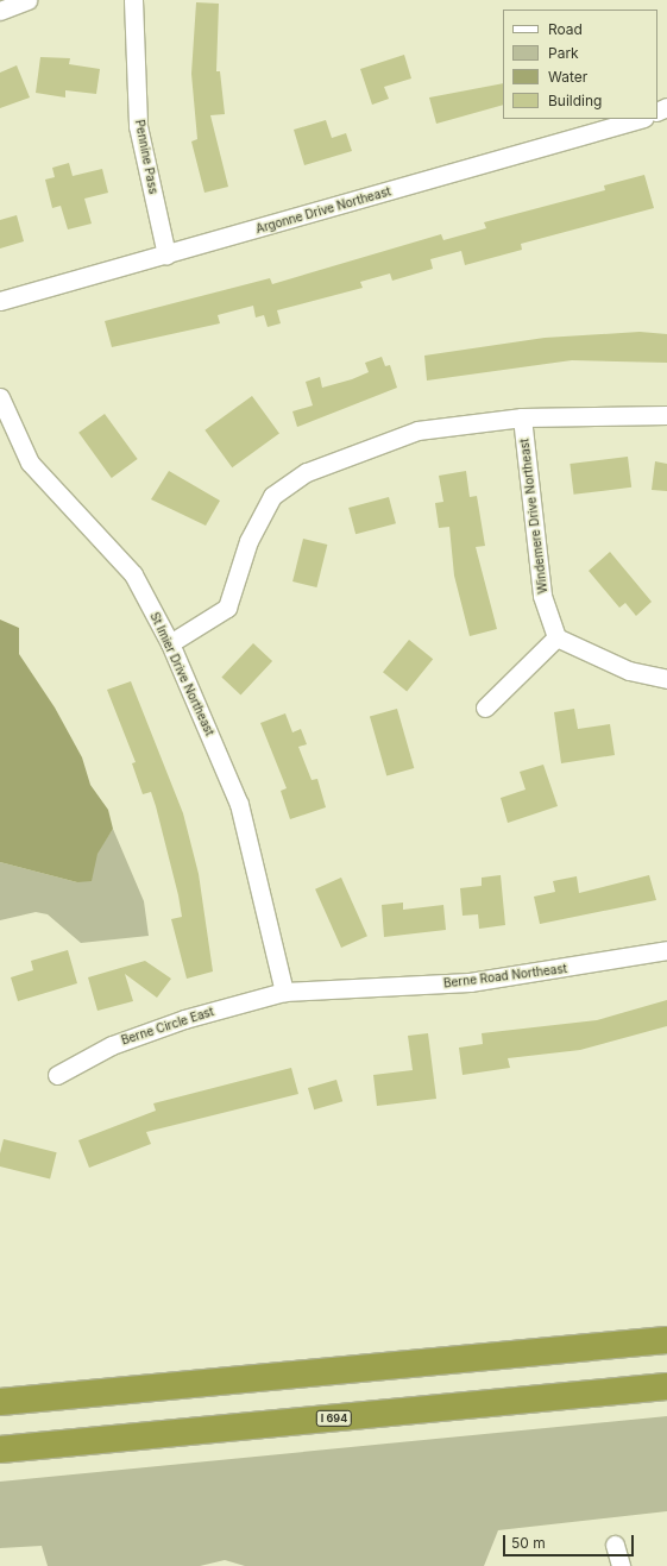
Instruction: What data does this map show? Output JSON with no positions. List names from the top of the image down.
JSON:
{
  "streets": {
    "highway": ["I 694"],
    "street": [
      "Pennine Pass",
      "Argonne Drive Northeast",
      "Windemere Drive Northeast",
      "St Imier Drive Northeast",
      "Berne Road Northeast",
      "Berne Circle East"
    ]
  },
  "crossings": [
    ["Pennine Pass", "Argonne Drive Northeast"],
    ["St Imier Drive Northeast", "Berne Road Northeast"],
    ["St Imier Drive Northeast", "Berne Circle East"],
    ["Berne Road Northeast", "Berne Circle East"]
  ],
  "legend": [
    "Road",
    "Park",
    "Water",
    "Building"
  ],
  "scale_bar": "50 m"
}
